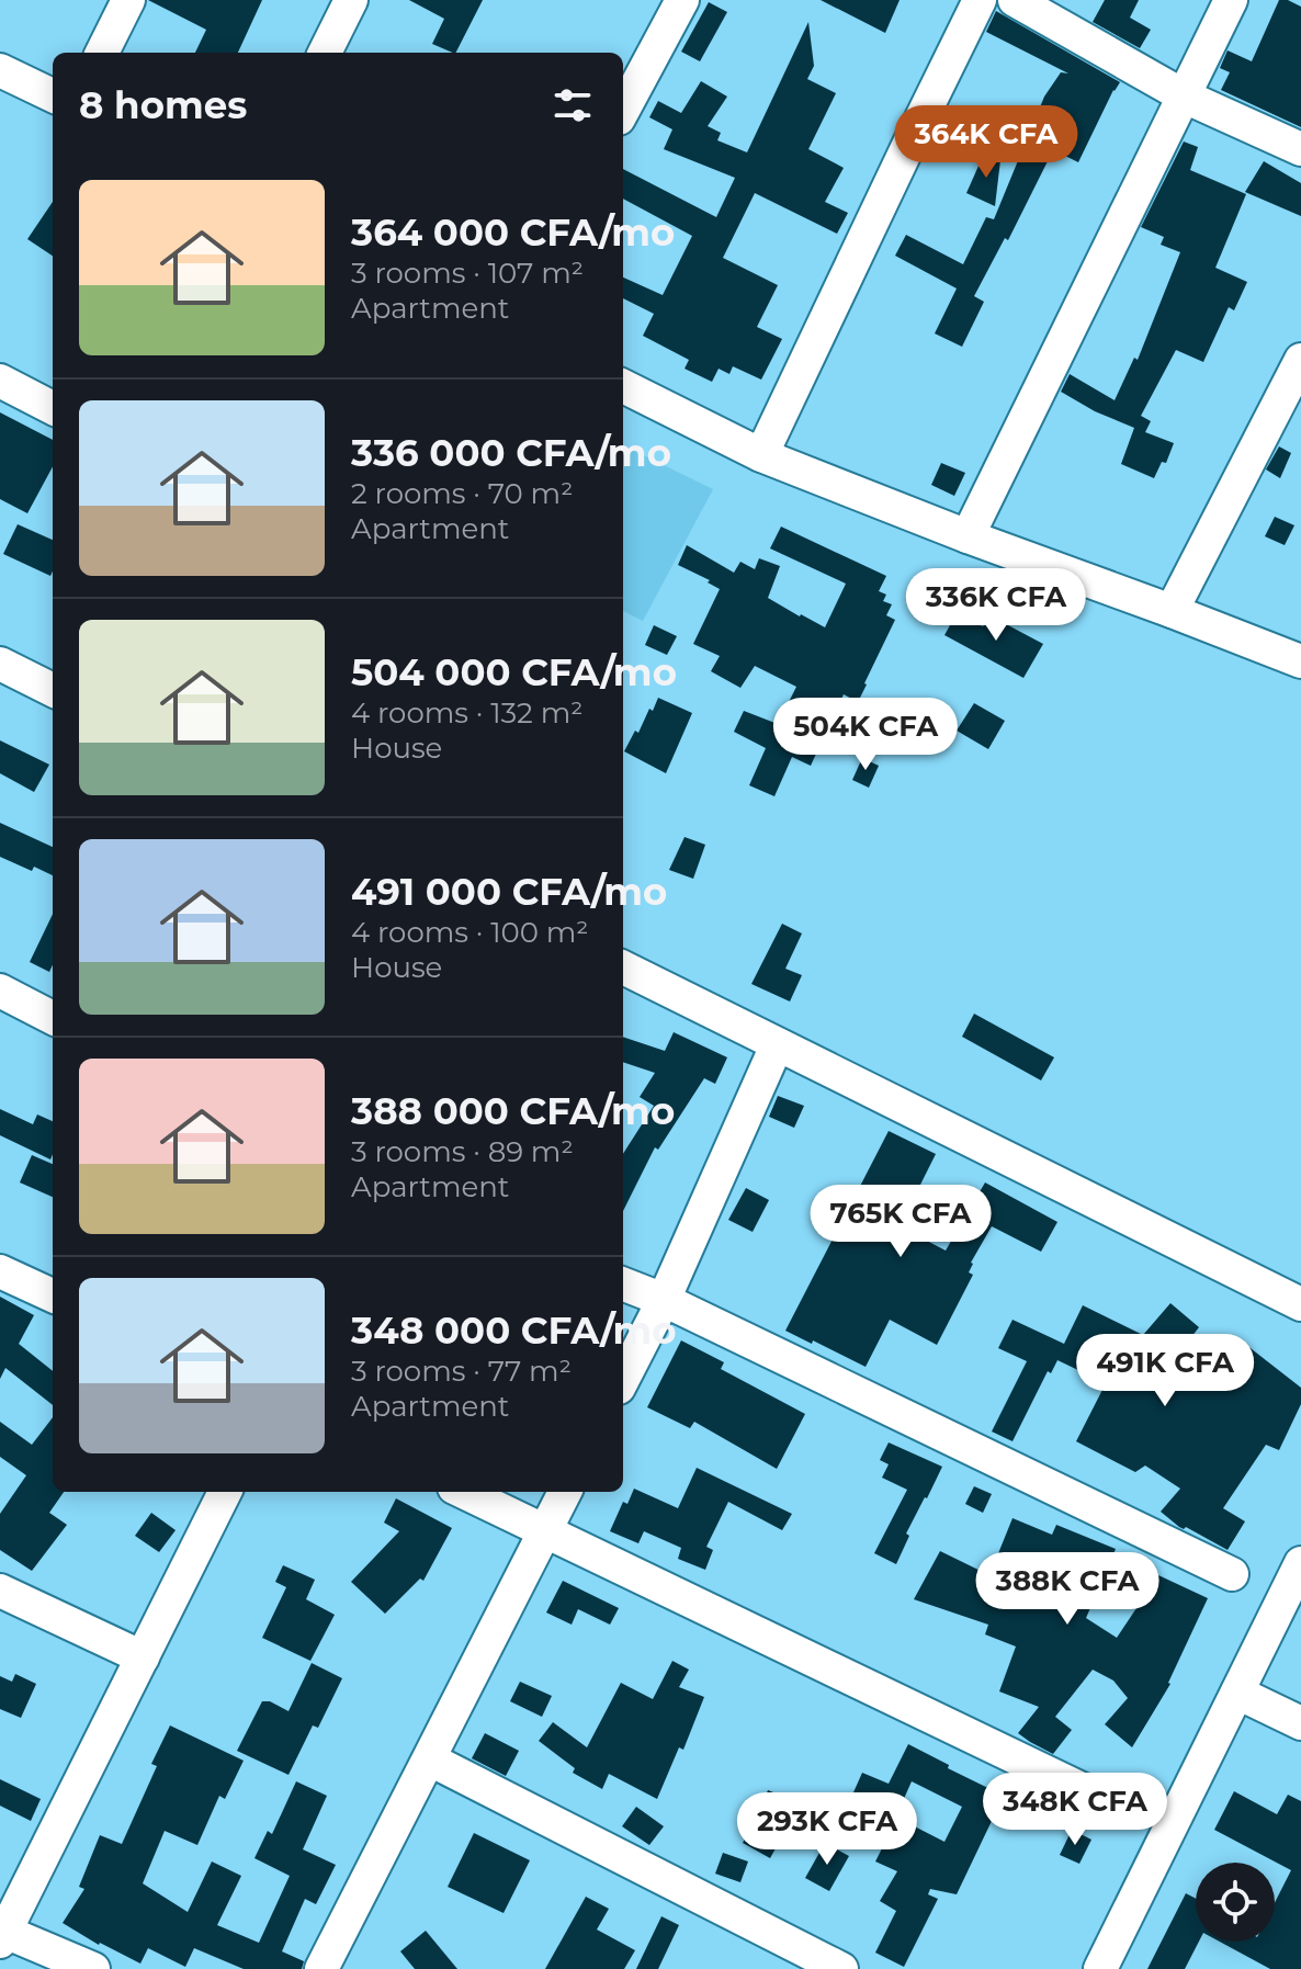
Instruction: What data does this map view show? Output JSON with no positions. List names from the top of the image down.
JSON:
{
  "page": {
    "heading": "8 homes",
    "price": [
      "364K CFA",
      "336K CFA",
      "504K CFA",
      "765K CFA",
      "491K CFA",
      "388K CFA",
      "348K CFA",
      "293K CFA"
    ],
    "list": [
      {
        "name": "364 000 CFA/mo",
        "note": "3 rooms · 107 m² · Apartment"
      },
      {
        "name": "336 000 CFA/mo",
        "note": "2 rooms · 70 m² · Apartment"
      },
      {
        "name": "504 000 CFA/mo",
        "note": "4 rooms · 132 m² · House"
      },
      {
        "name": "491 000 CFA/mo",
        "note": "4 rooms · 100 m² · House"
      },
      {
        "name": "388 000 CFA/mo",
        "note": "3 rooms · 89 m² · Apartment"
      },
      {
        "name": "348 000 CFA/mo",
        "note": "3 rooms · 77 m² · Apartment"
      }
    ]
  }
}
